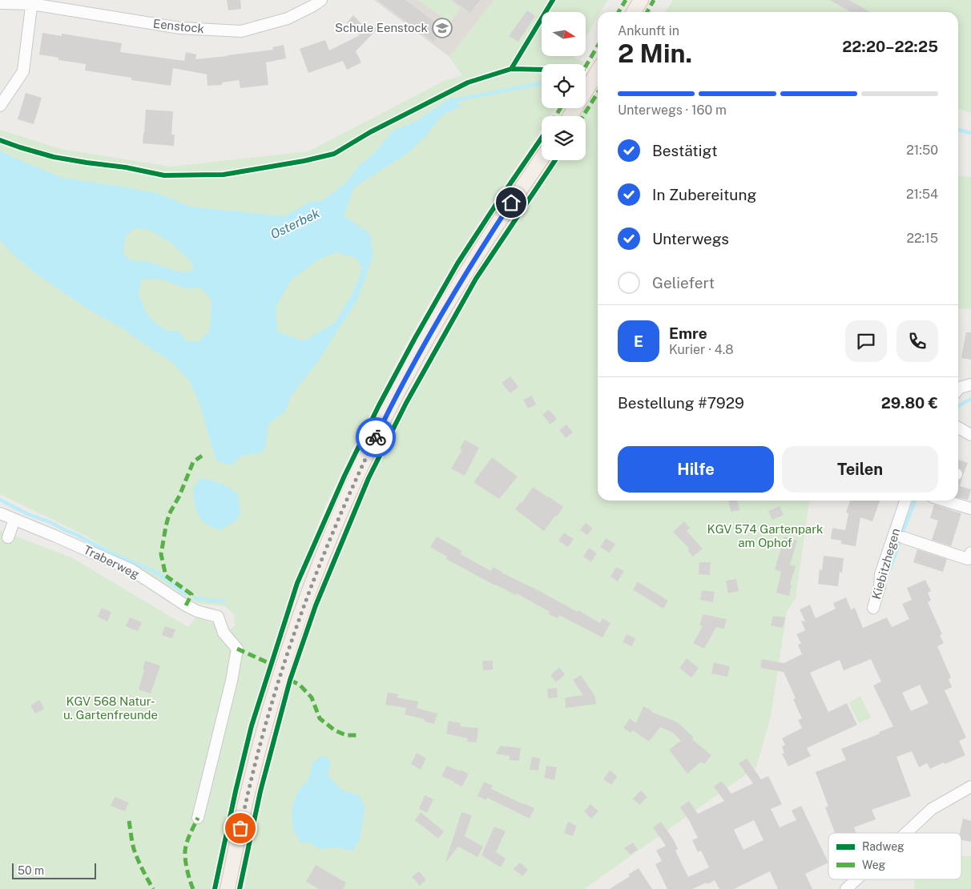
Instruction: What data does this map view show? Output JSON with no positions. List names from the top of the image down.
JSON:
{
  "streets": {
    "street": ["Eenstock", "Traberweg", "Kiebitzhegen"]
  },
  "water": ["Osterbek"],
  "parks": ["KGV 574 Gartenpark am Ophof", "KGV 568 Natur- u. Gartenfreunde"],
  "places": {
    "school or university": ["Schule Eenstock"]
  },
  "legend": ["Radweg", "Weg"],
  "scale_bar": "50 m",
  "north": "right",
  "page": {
    "heading": ["2 Min.", "Ankunft in", "22:20–22:25"],
    "panel": [
      "Emre",
      "Kurier · 4.8",
      "Bestellung #7929",
      "29.80 €"
    ],
    "bar": "Unterwegs · 160 m",
    "list": [
      ["Bestätigt", "21:50"],
      ["In Zubereitung", "21:54"],
      ["Unterwegs", "22:15"],
      "Geliefert"
    ],
    "round": "E",
    "buttons": ["Hilfe", "Teilen"],
    "scale": "50 m"
  }
}
